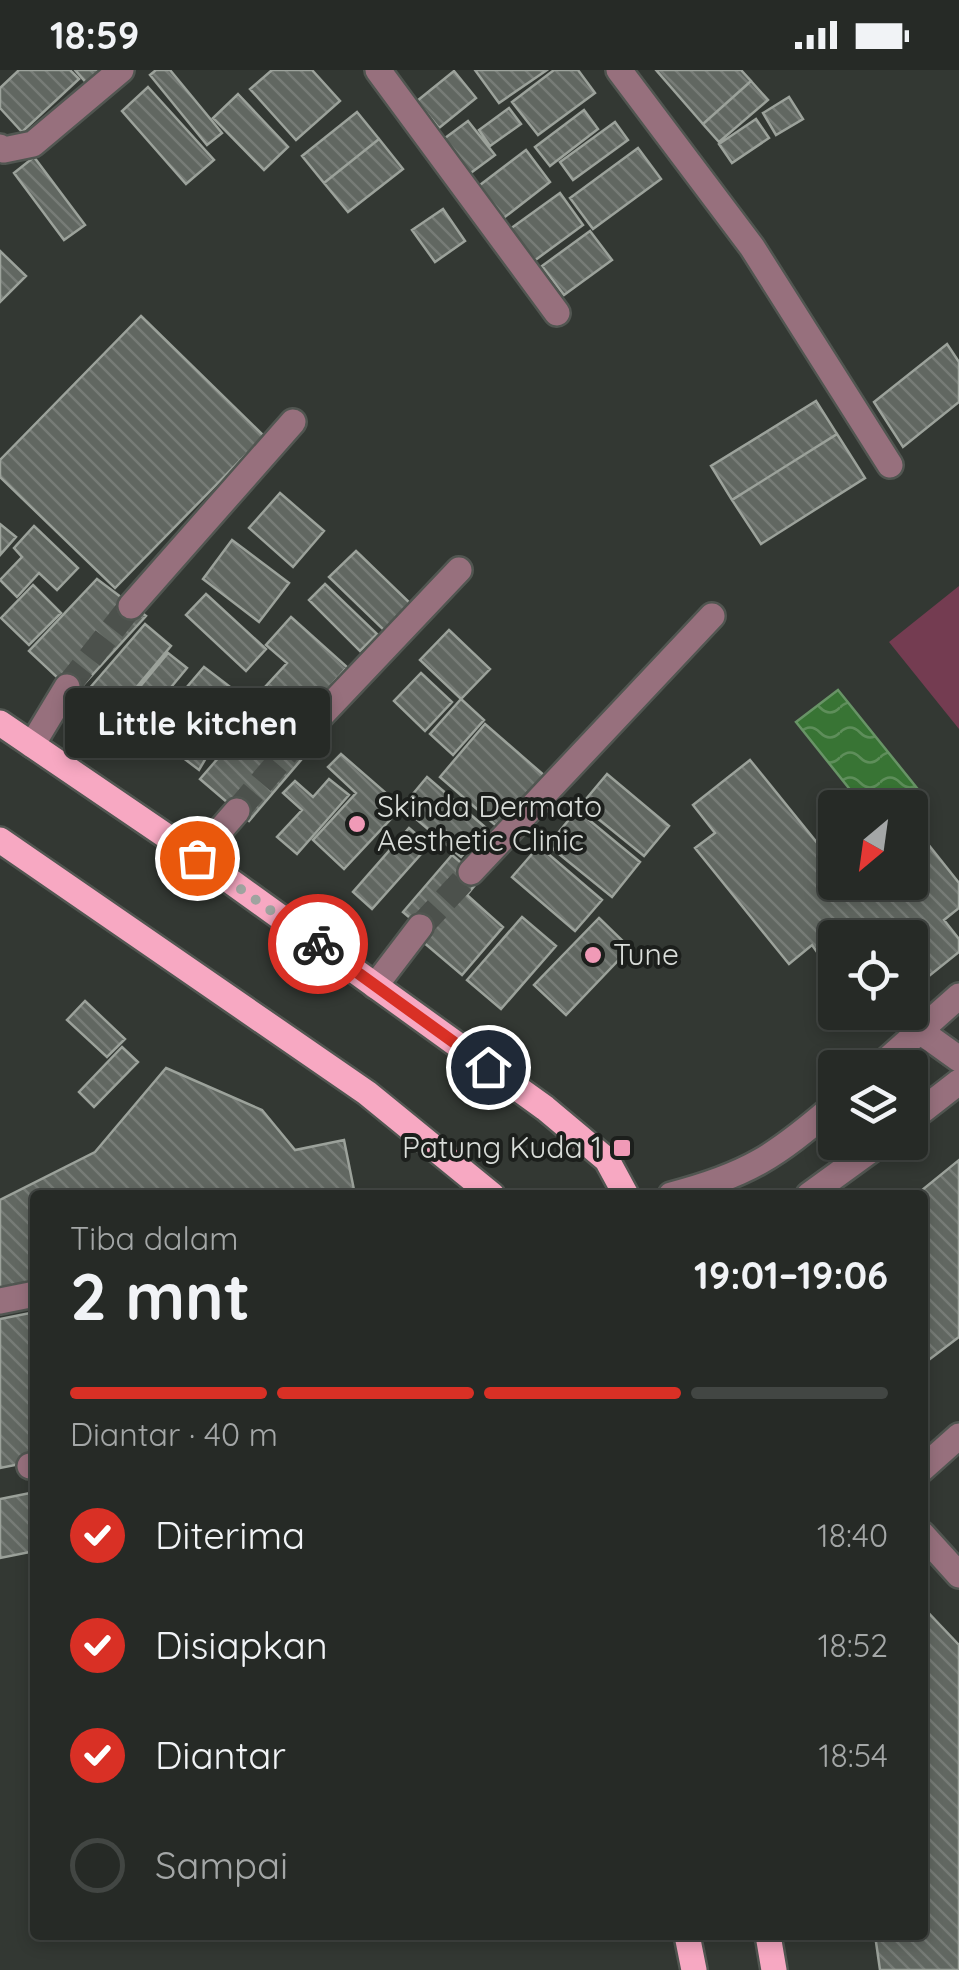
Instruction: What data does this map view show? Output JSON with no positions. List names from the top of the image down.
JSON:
{
  "places": {
    "other": ["Skinda Dermato Aesthetic Clinic", "Little kitchen", "Tune"],
    "transit": ["Patung Kuda 1"]
  },
  "north": "bottom left",
  "page": {
    "status": "18:59",
    "bubble": "Little kitchen",
    "heading": ["2 mnt", "Tiba dalam", "19:01–19:06"],
    "bar": "Diantar · 40 m",
    "list": [
      ["Diterima", "18:40"],
      ["Disiapkan", "18:52"],
      ["Diantar", "18:54"],
      "Sampai"
    ]
  }
}
